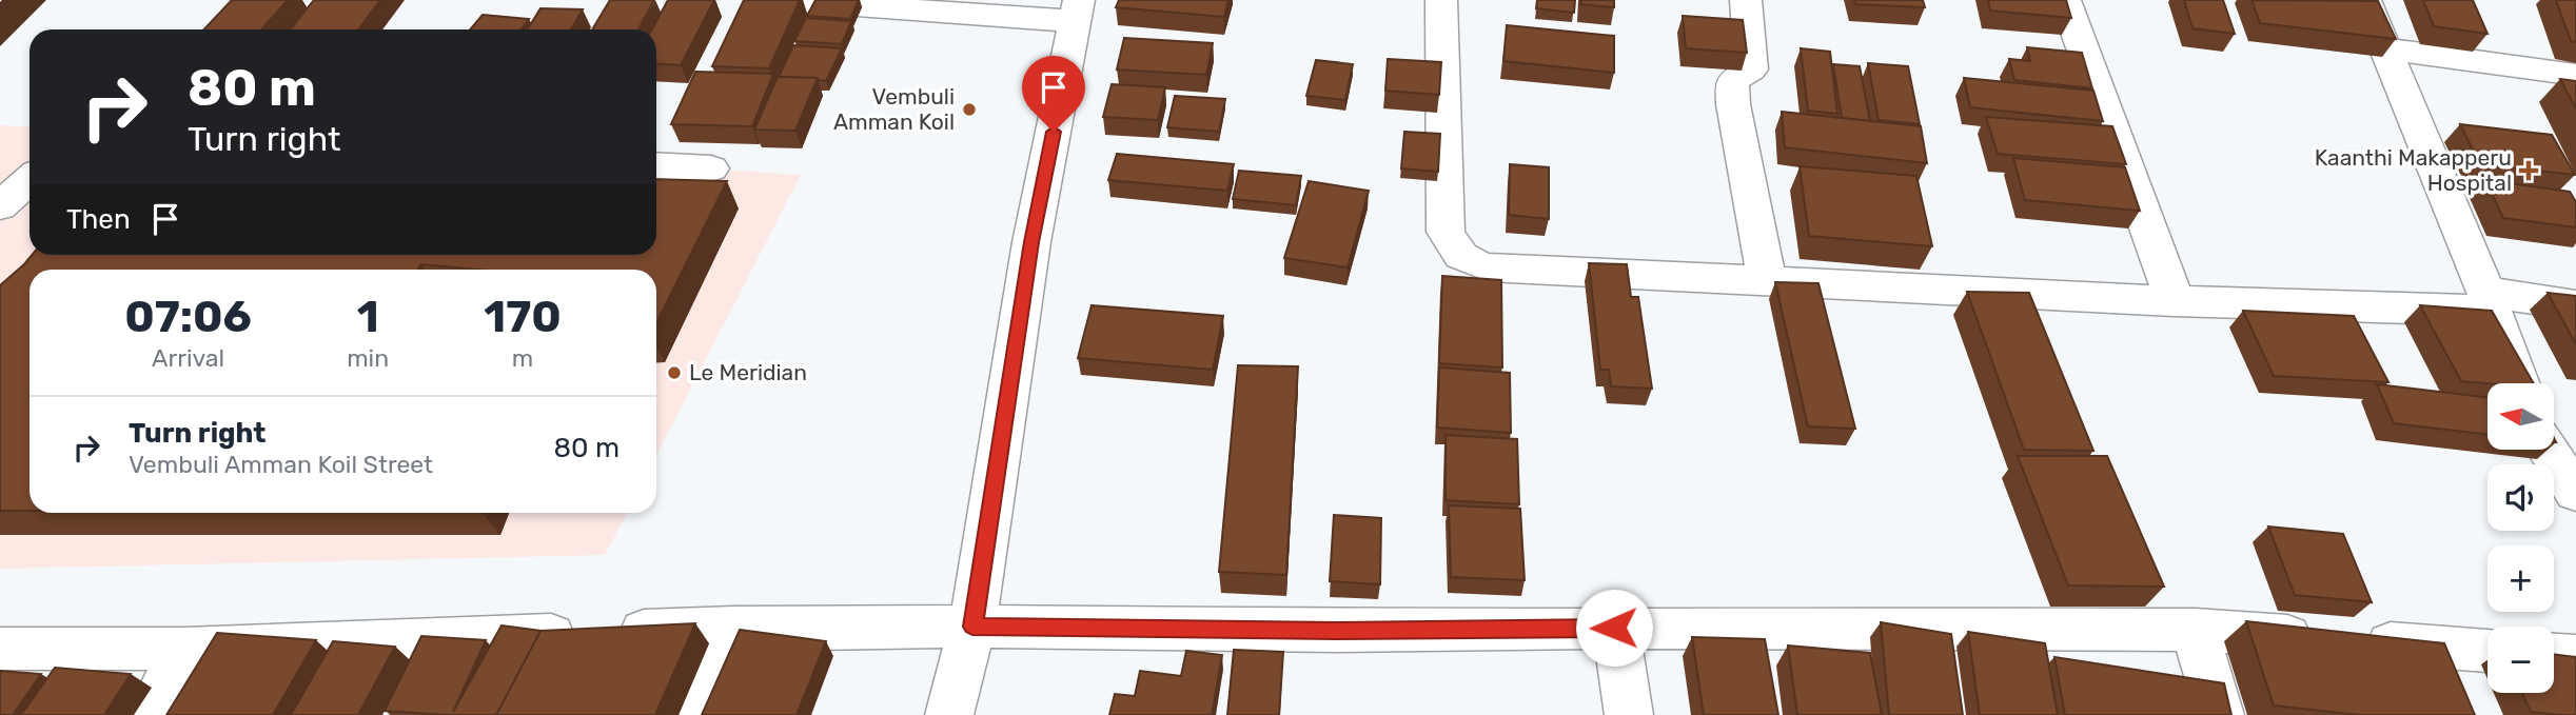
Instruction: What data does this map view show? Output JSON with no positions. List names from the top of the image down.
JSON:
{
  "places": {
    "other": ["Vembuli Amman Koil", "Le Meridian"],
    "health": ["Kaanthi Makapperu Hospital"]
  },
  "north": "left",
  "page": {
    "turn": ["80 m", "Turn right"],
    "then": "Then",
    "eta": [
      "07:06",
      "Arrival",
      "1",
      "min",
      "170",
      "m"
    ],
    "map_buttons": ["+", "−"],
    "list": [
      {
        "name": "Turn right",
        "note": "Vembuli Amman Koil Street",
        "value": "80 m"
      }
    ]
  }
}
